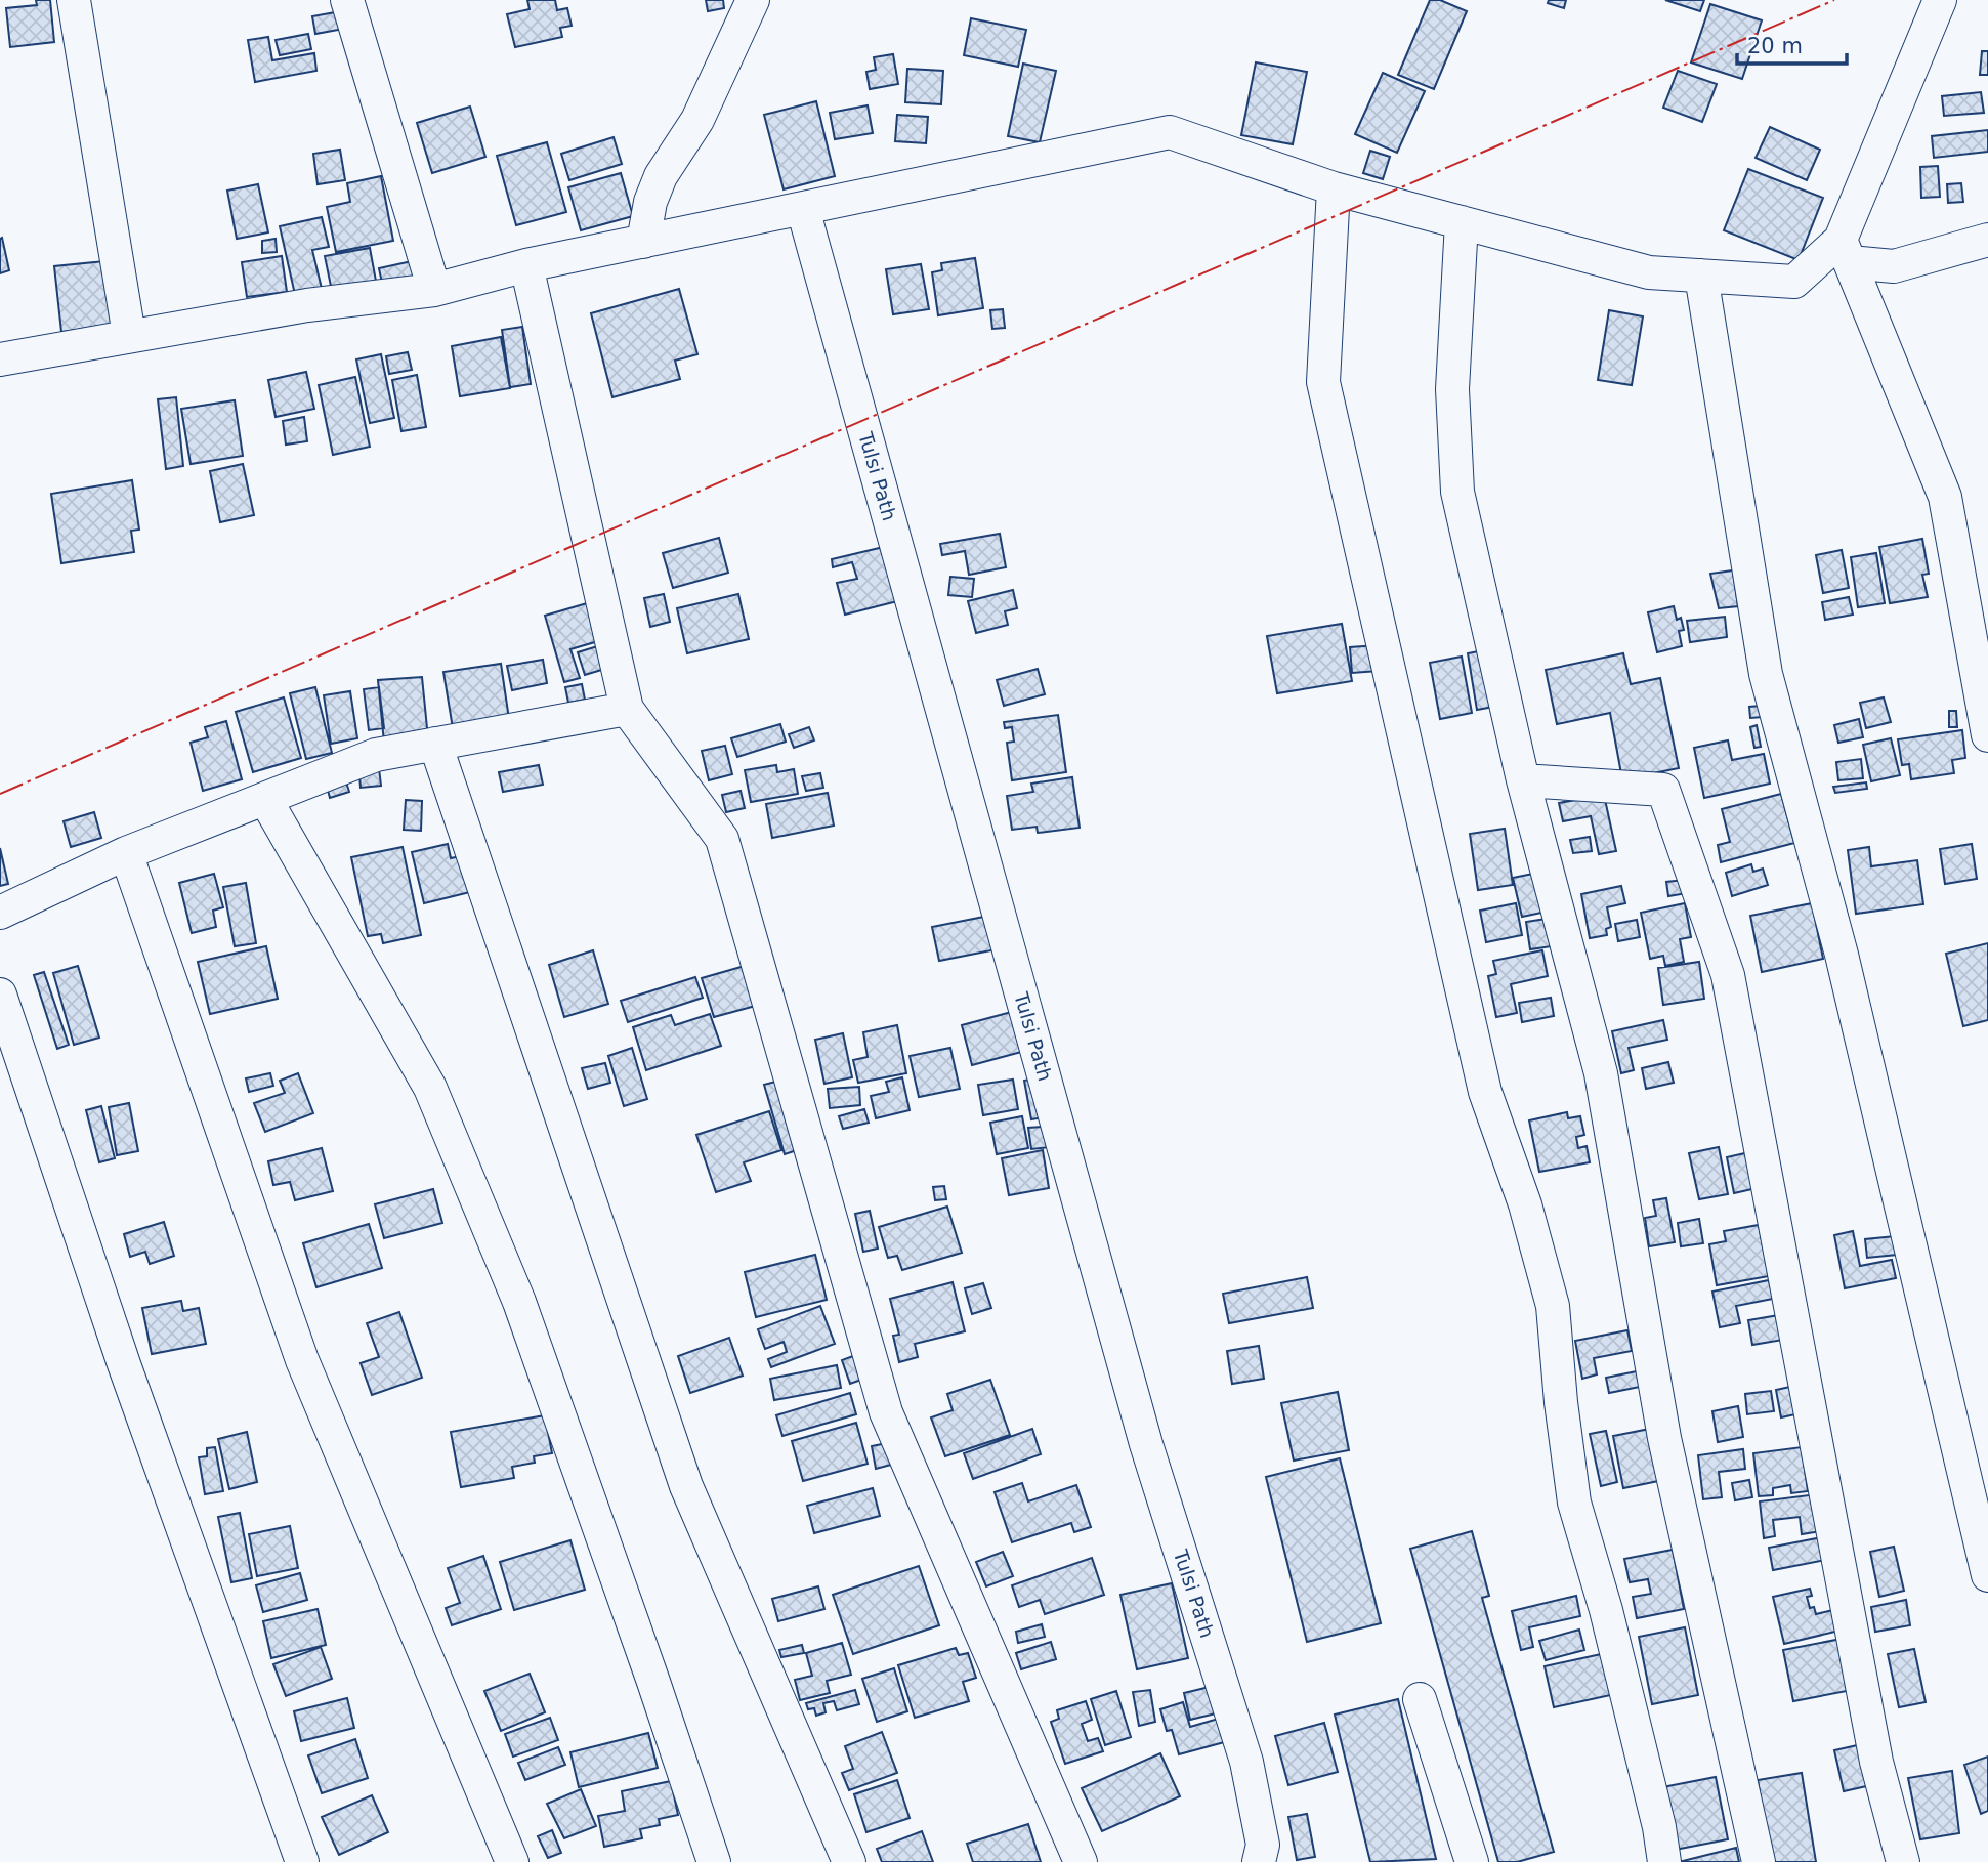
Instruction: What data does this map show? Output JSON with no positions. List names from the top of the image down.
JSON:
{
  "streets": {
    "street": ["Tulsi Path"]
  },
  "scale_bar": "20 m"
}
